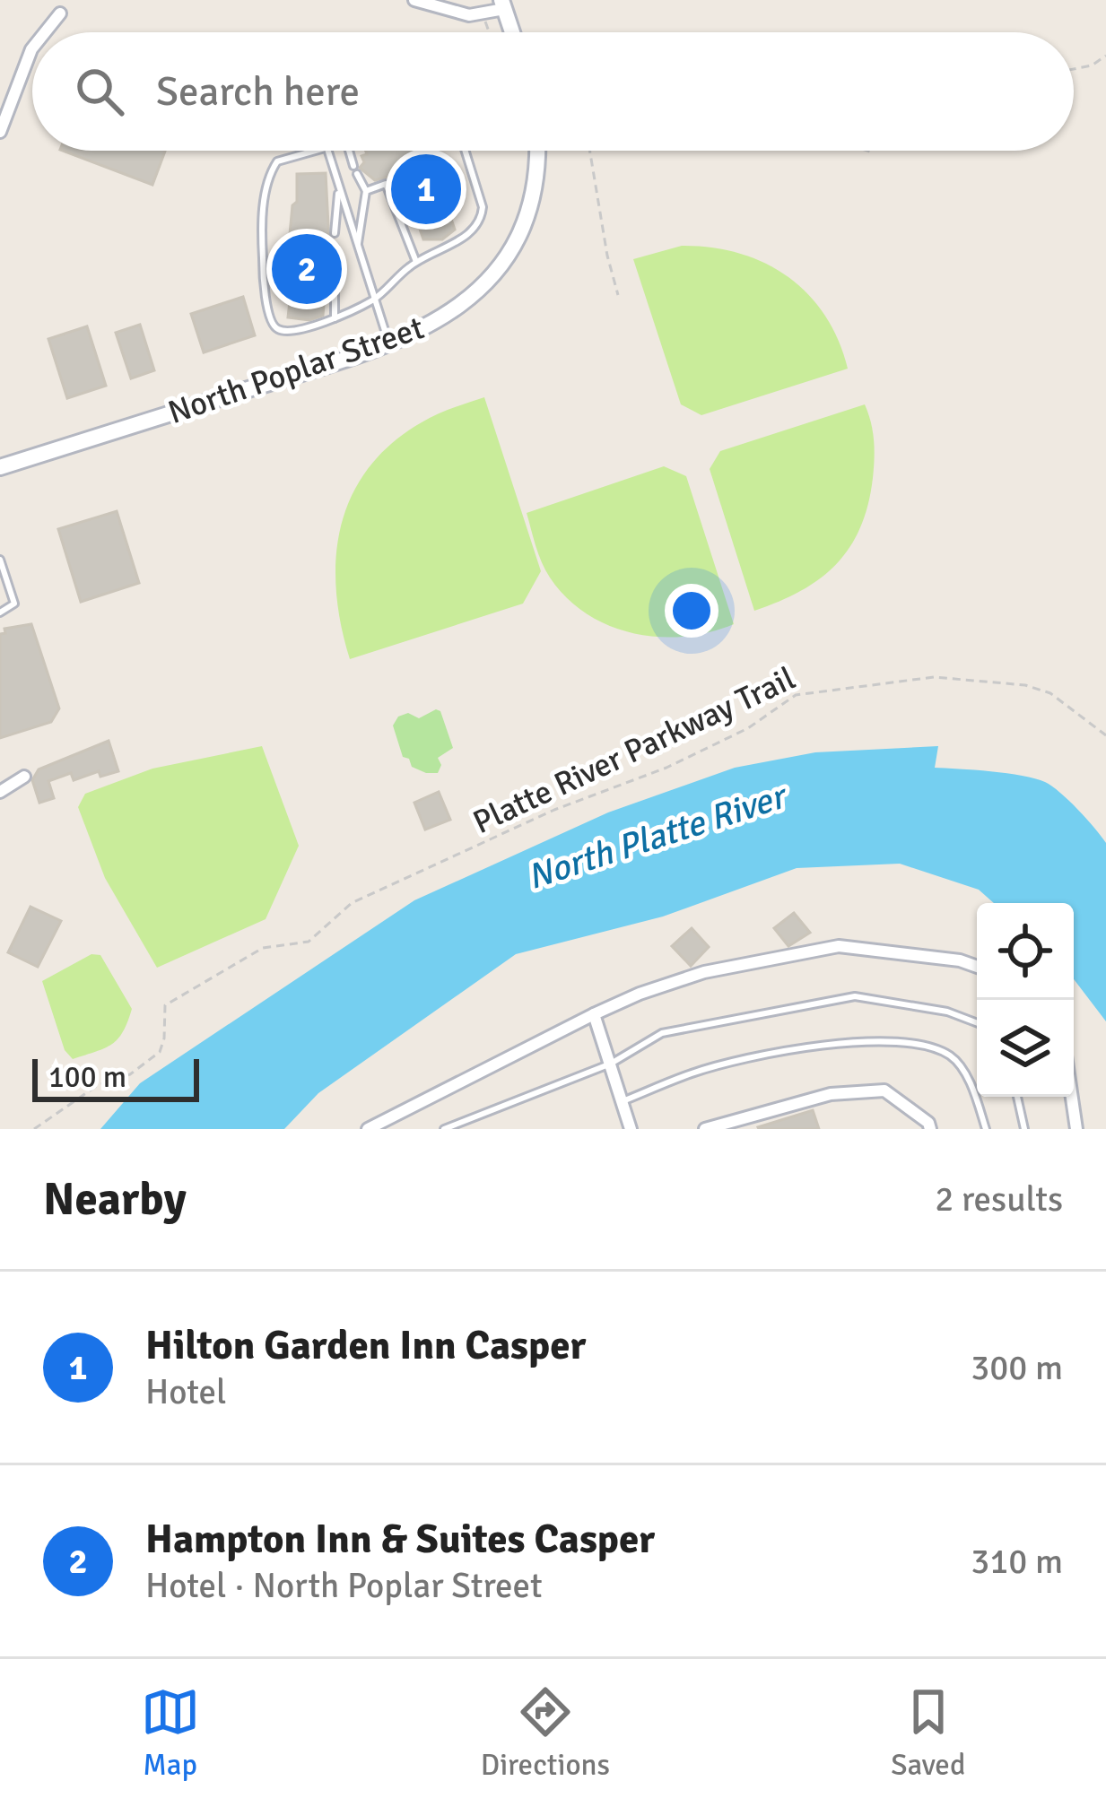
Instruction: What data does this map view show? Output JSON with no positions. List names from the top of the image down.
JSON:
{
  "streets": {
    "main road": ["North Poplar Street"],
    "path": ["Platte River Parkway Trail"]
  },
  "water": ["North Platte River"],
  "scale_bar": "100 m",
  "page": {
    "search": "Search here",
    "pins": ["1", "2"],
    "scale": "100 m",
    "heading": ["Nearby", "2 results"],
    "list": [
      {
        "mark": "1",
        "name": "Hilton Garden Inn Casper",
        "note": "Hotel",
        "value": "300 m"
      },
      {
        "mark": "2",
        "name": "Hampton Inn & Suites Casper",
        "note": "Hotel · North Poplar Street",
        "value": "310 m"
      }
    ],
    "nav": ["Map", "Directions", "Saved"]
  }
}
